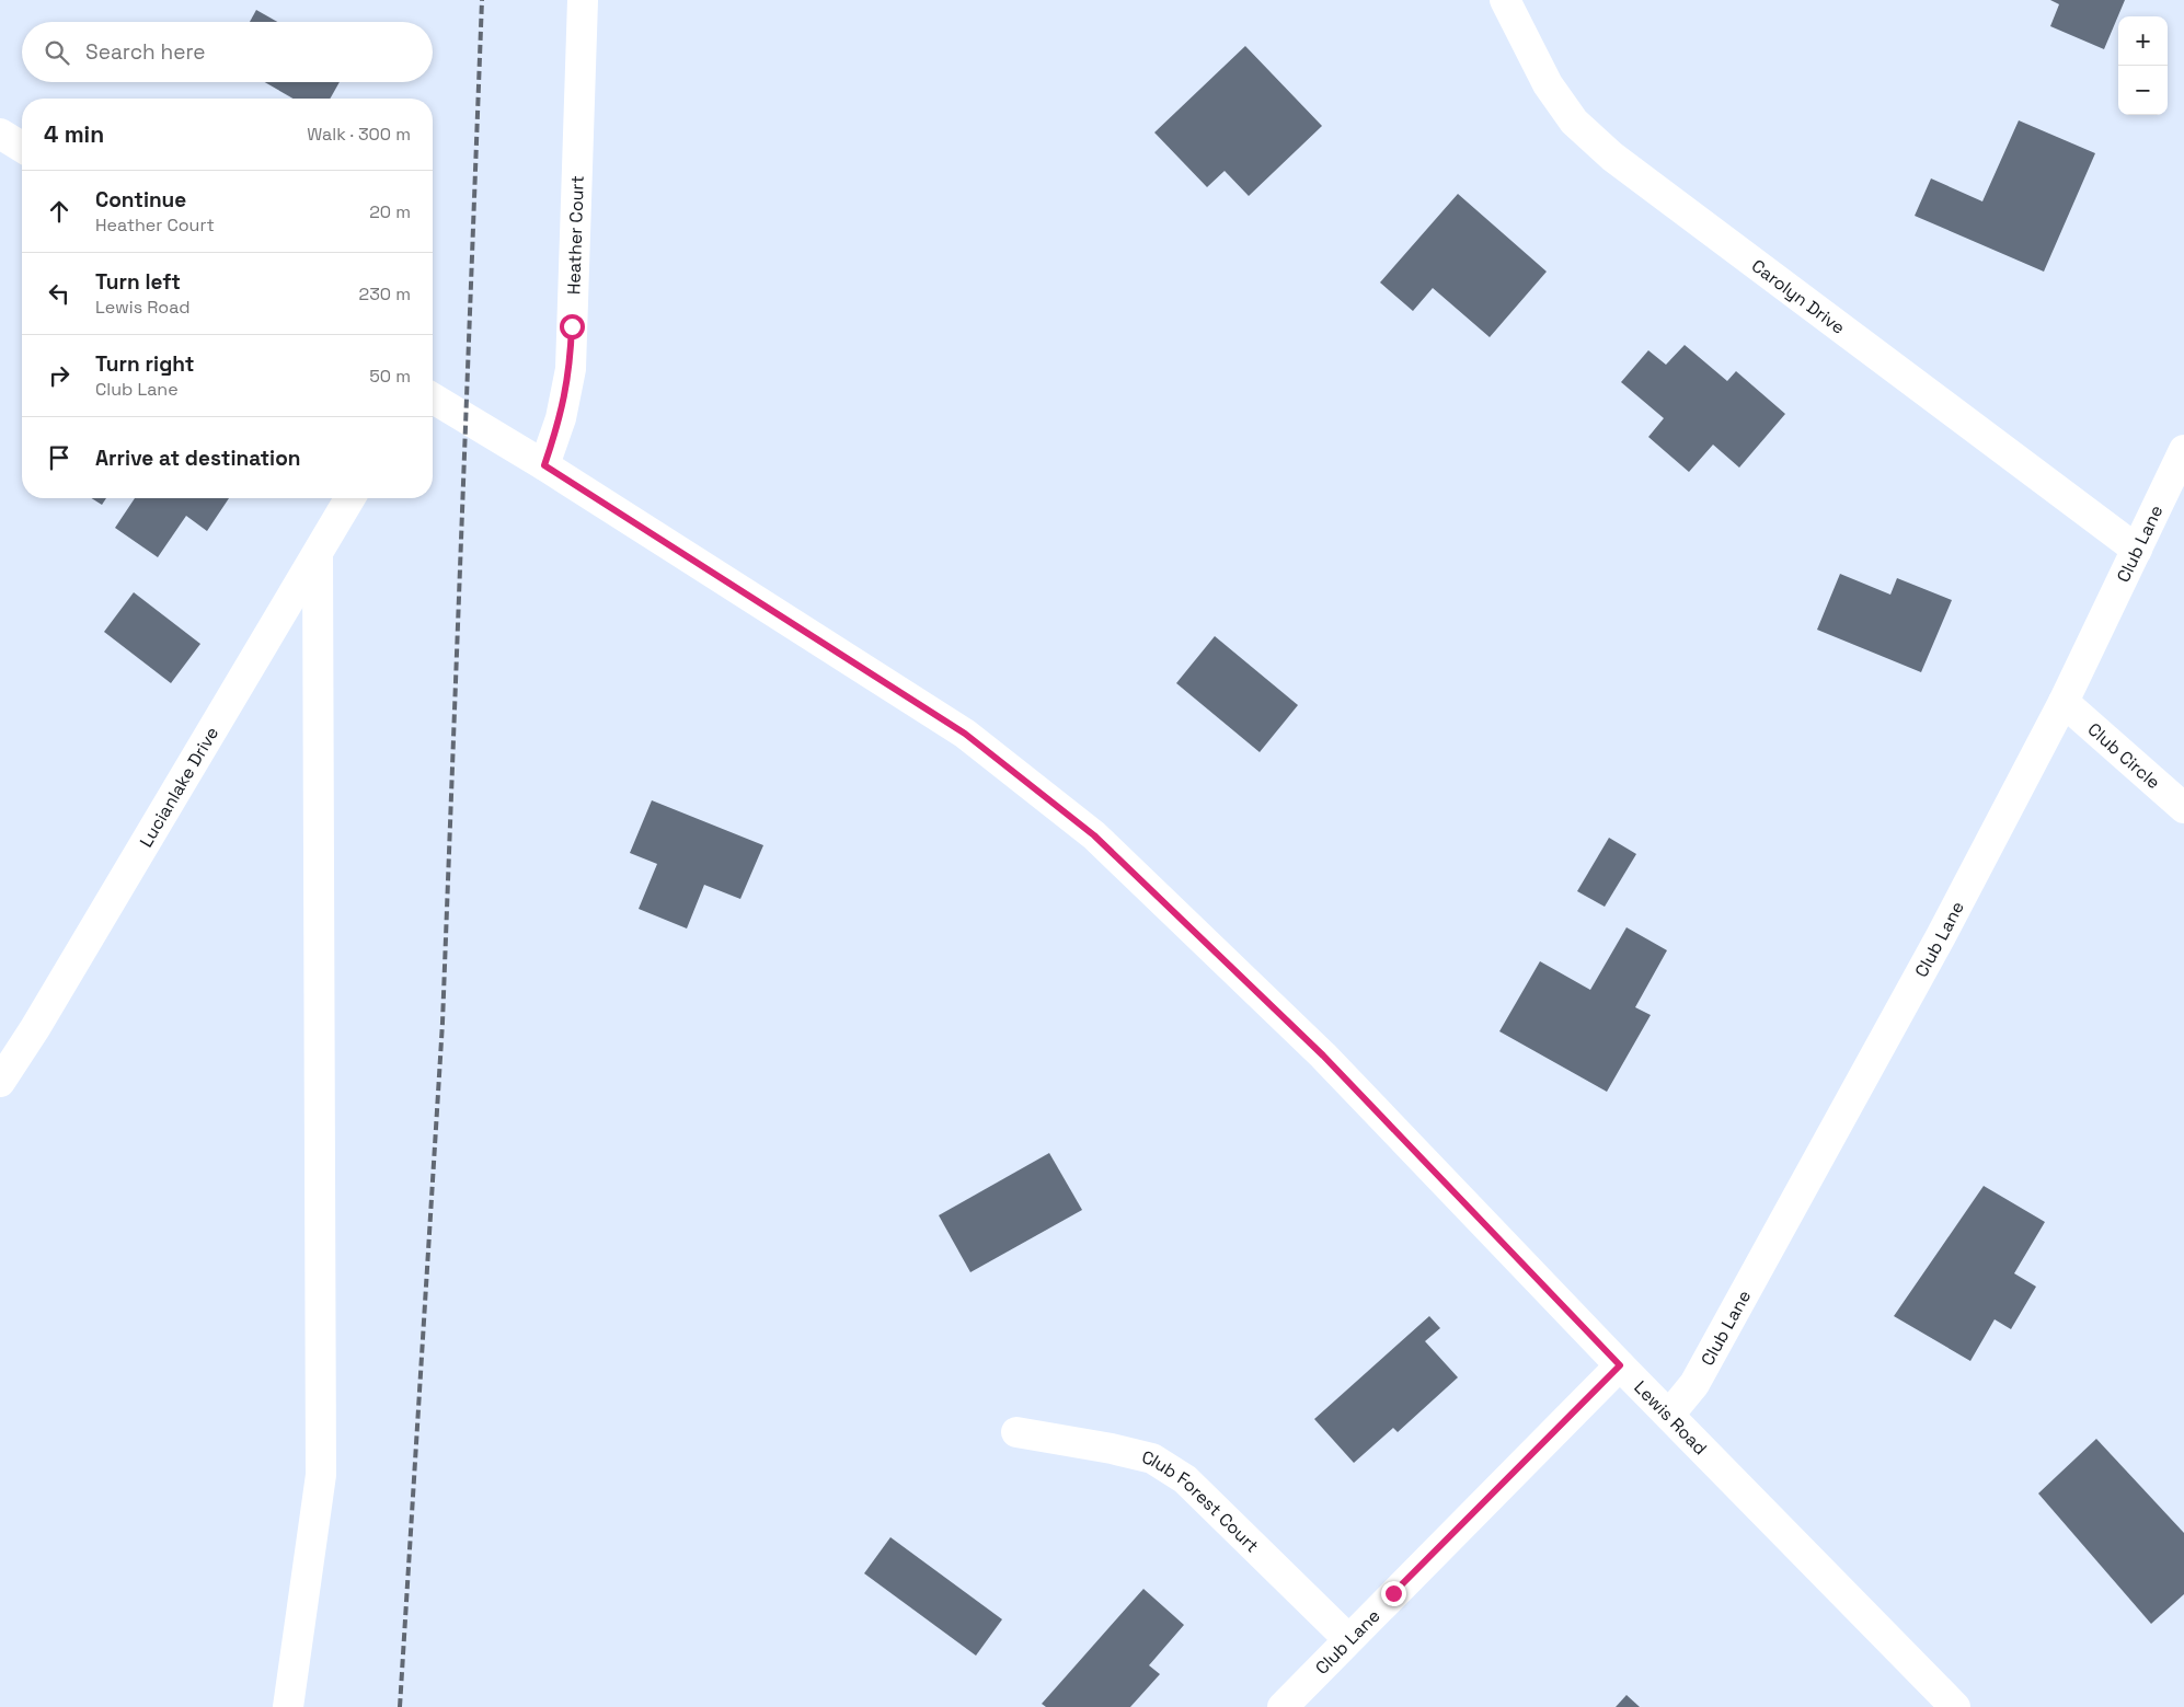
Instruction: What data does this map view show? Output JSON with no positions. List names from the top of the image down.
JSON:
{
  "streets": {
    "street": [
      "Heather Court",
      "Carolyn Drive",
      "Club Lane",
      "Club Circle",
      "Lucianlake Drive",
      "Lewis Road",
      "Club Forest Court"
    ]
  },
  "crossings": [
    ["Heather Court", "Lewis Road"],
    ["Carolyn Drive", "Club Lane"],
    ["Club Lane", "Club Circle"],
    ["Club Lane", "Lewis Road"],
    ["Club Lane", "Club Forest Court"]
  ],
  "page": {
    "map_buttons": ["+", "−"],
    "search": "Search here",
    "heading": ["4 min", "Walk · 300 m"],
    "list": [
      ["Continue", "Heather Court", "20 m"],
      ["Turn left", "Lewis Road", "230 m"],
      ["Turn right", "Club Lane", "50 m"],
      "Arrive at destination"
    ]
  }
}
